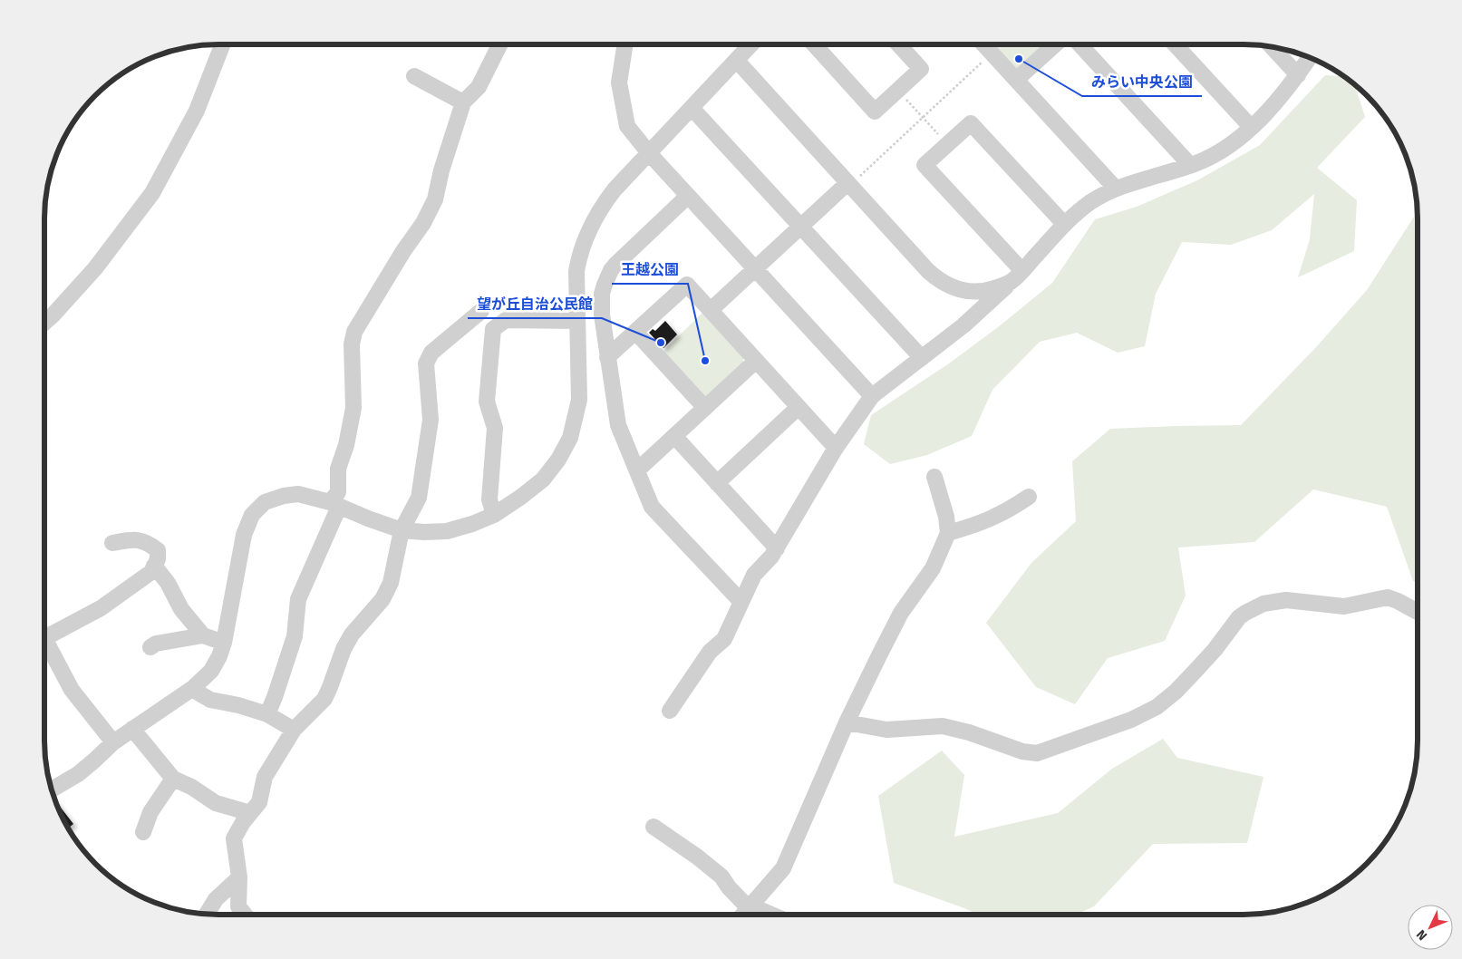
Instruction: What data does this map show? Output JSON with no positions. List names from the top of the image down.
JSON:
{
  "places": ["みらい中央公園", "望が丘自治公民館", "王越公園"],
  "north": "bottom left"
}
